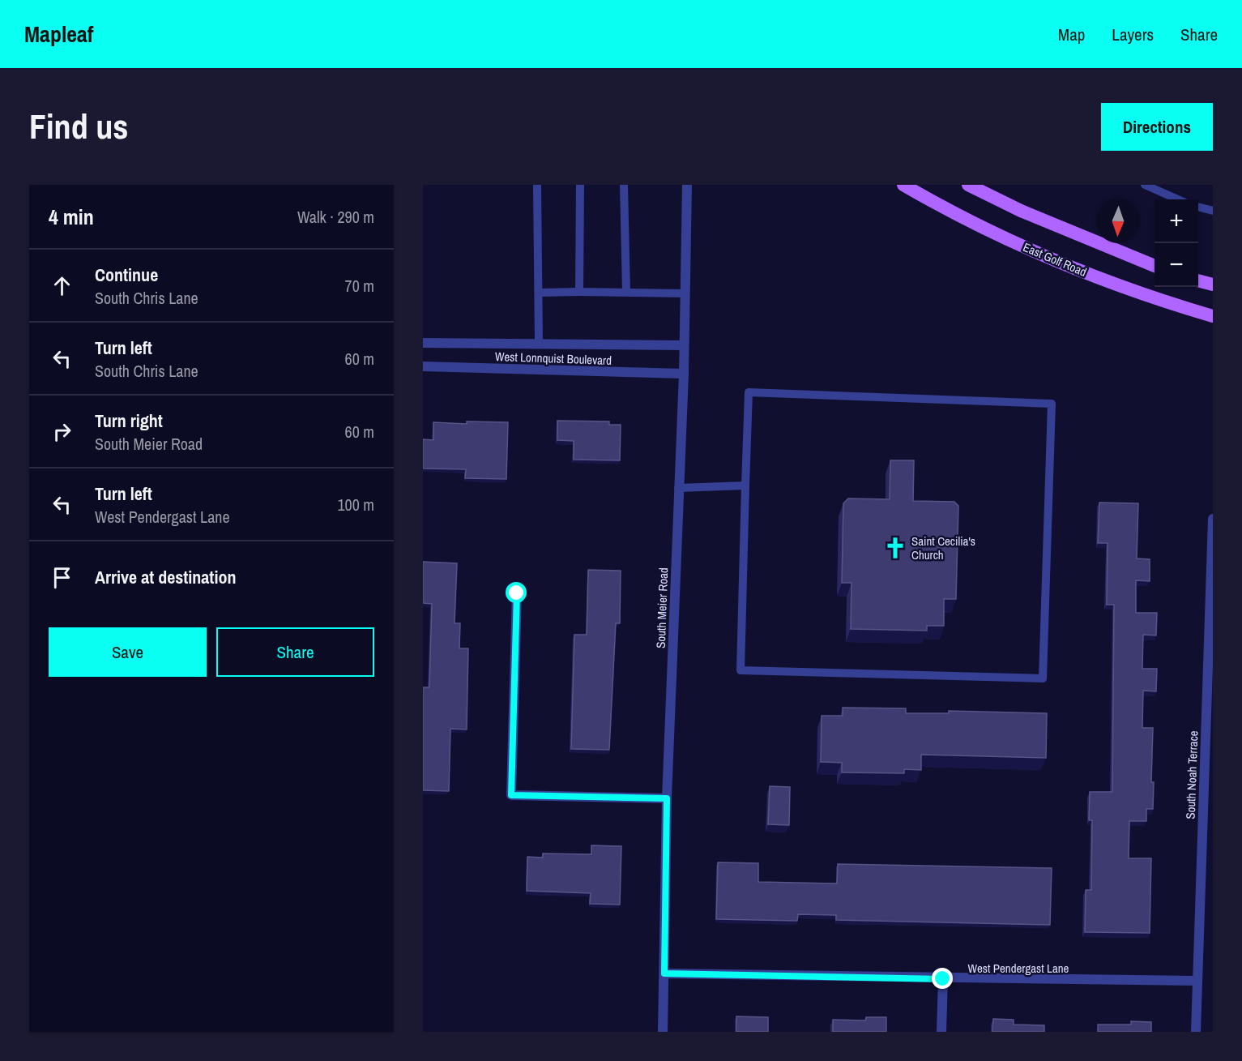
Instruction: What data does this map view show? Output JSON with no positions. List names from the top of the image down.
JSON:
{
  "streets": {
    "main road": ["East Golf Road"],
    "street": [
      "West Lonnquist Boulevard",
      "South Meier Road",
      "South Noah Terrace",
      "West Pendergast Lane"
    ]
  },
  "crossings": [
    ["West Lonnquist Boulevard", "South Meier Road"],
    ["South Meier Road", "West Pendergast Lane"],
    ["South Noah Terrace", "West Pendergast Lane"]
  ],
  "places": {
    "church": ["Saint Cecilia's Church"]
  },
  "north": "bottom",
  "page": {
    "header": "Mapleaf",
    "nav": ["Map", "Layers", "Share"],
    "buttons": [
      "Directions",
      ["Save", "Share"]
    ],
    "title": "Find us",
    "heading": ["4 min", "Walk · 290 m"],
    "map_buttons": ["+", "−"],
    "list": [
      ["Continue", "South Chris Lane", "70 m"],
      ["Turn left", "South Chris Lane", "60 m"],
      ["Turn right", "South Meier Road", "60 m"],
      ["Turn left", "West Pendergast Lane", "100 m"],
      "Arrive at destination"
    ]
  }
}
